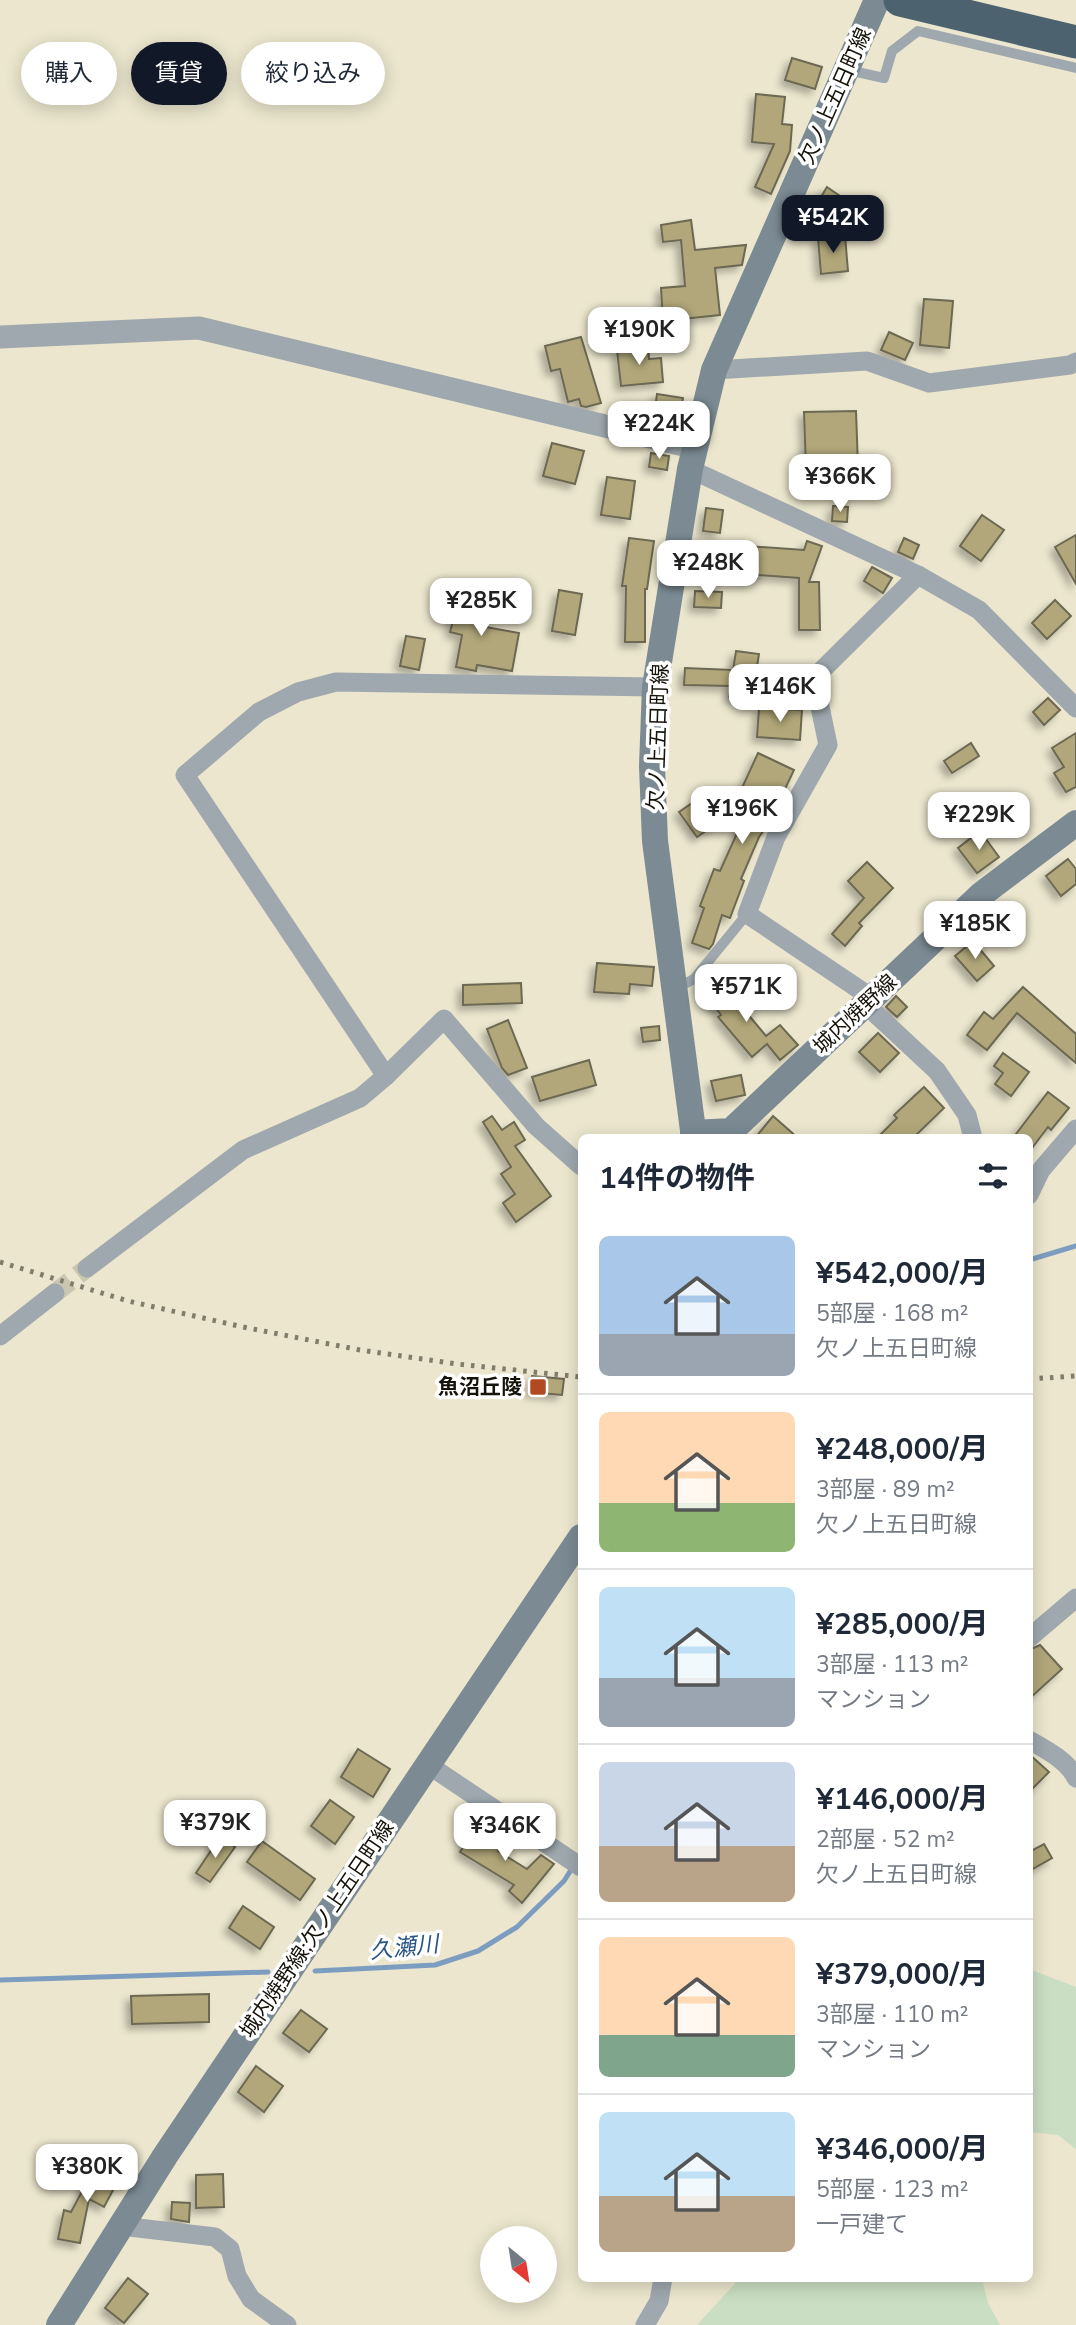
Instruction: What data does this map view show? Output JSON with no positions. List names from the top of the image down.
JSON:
{
  "streets": {
    "main road": ["欠ノ上五日町線", "城内焼野線", "城内焼野線;欠ノ上五日町線"]
  },
  "water": ["久瀬川"],
  "places": {
    "transit": ["魚沼丘陵"]
  },
  "north": "bottom right",
  "page": {
    "chip": ["購入", "賃貸", "絞り込み"],
    "price": [
      "¥542K",
      "¥190K",
      "¥224K",
      "¥366K",
      "¥248K",
      "¥285K",
      "¥146K",
      "¥196K",
      "¥229K",
      "¥185K",
      "¥571K",
      "¥379K",
      "¥346K",
      "¥380K"
    ],
    "heading": "14件の物件",
    "list": [
      {
        "name": "¥542,000/月",
        "note": "5部屋 · 168 m² · 欠ノ上五日町線"
      },
      {
        "name": "¥248,000/月",
        "note": "3部屋 · 89 m² · 欠ノ上五日町線"
      },
      {
        "name": "¥285,000/月",
        "note": "3部屋 · 113 m² · マンション"
      },
      {
        "name": "¥146,000/月",
        "note": "2部屋 · 52 m² · 欠ノ上五日町線"
      },
      {
        "name": "¥379,000/月",
        "note": "3部屋 · 110 m² · マンション"
      },
      {
        "name": "¥346,000/月",
        "note": "5部屋 · 123 m² · 一戸建て"
      }
    ]
  }
}
